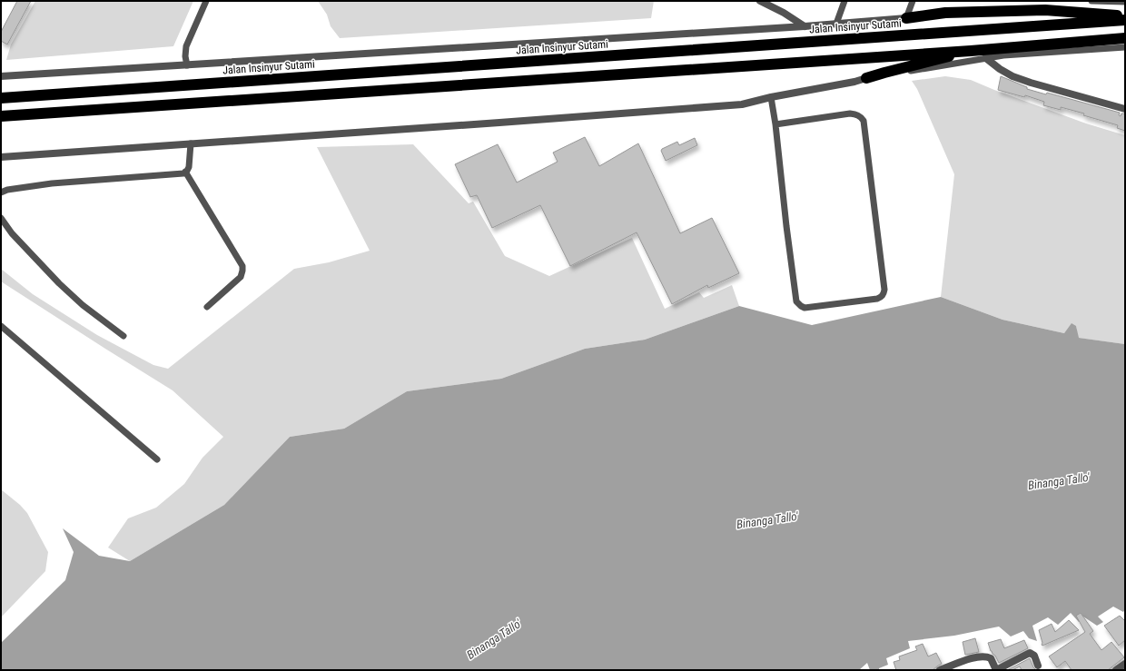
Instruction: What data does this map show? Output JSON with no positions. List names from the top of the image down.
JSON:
{
  "streets": {
    "highway": ["Jalan Insinyur Sutami"]
  },
  "water": ["Binanga Tallo'"]
}
